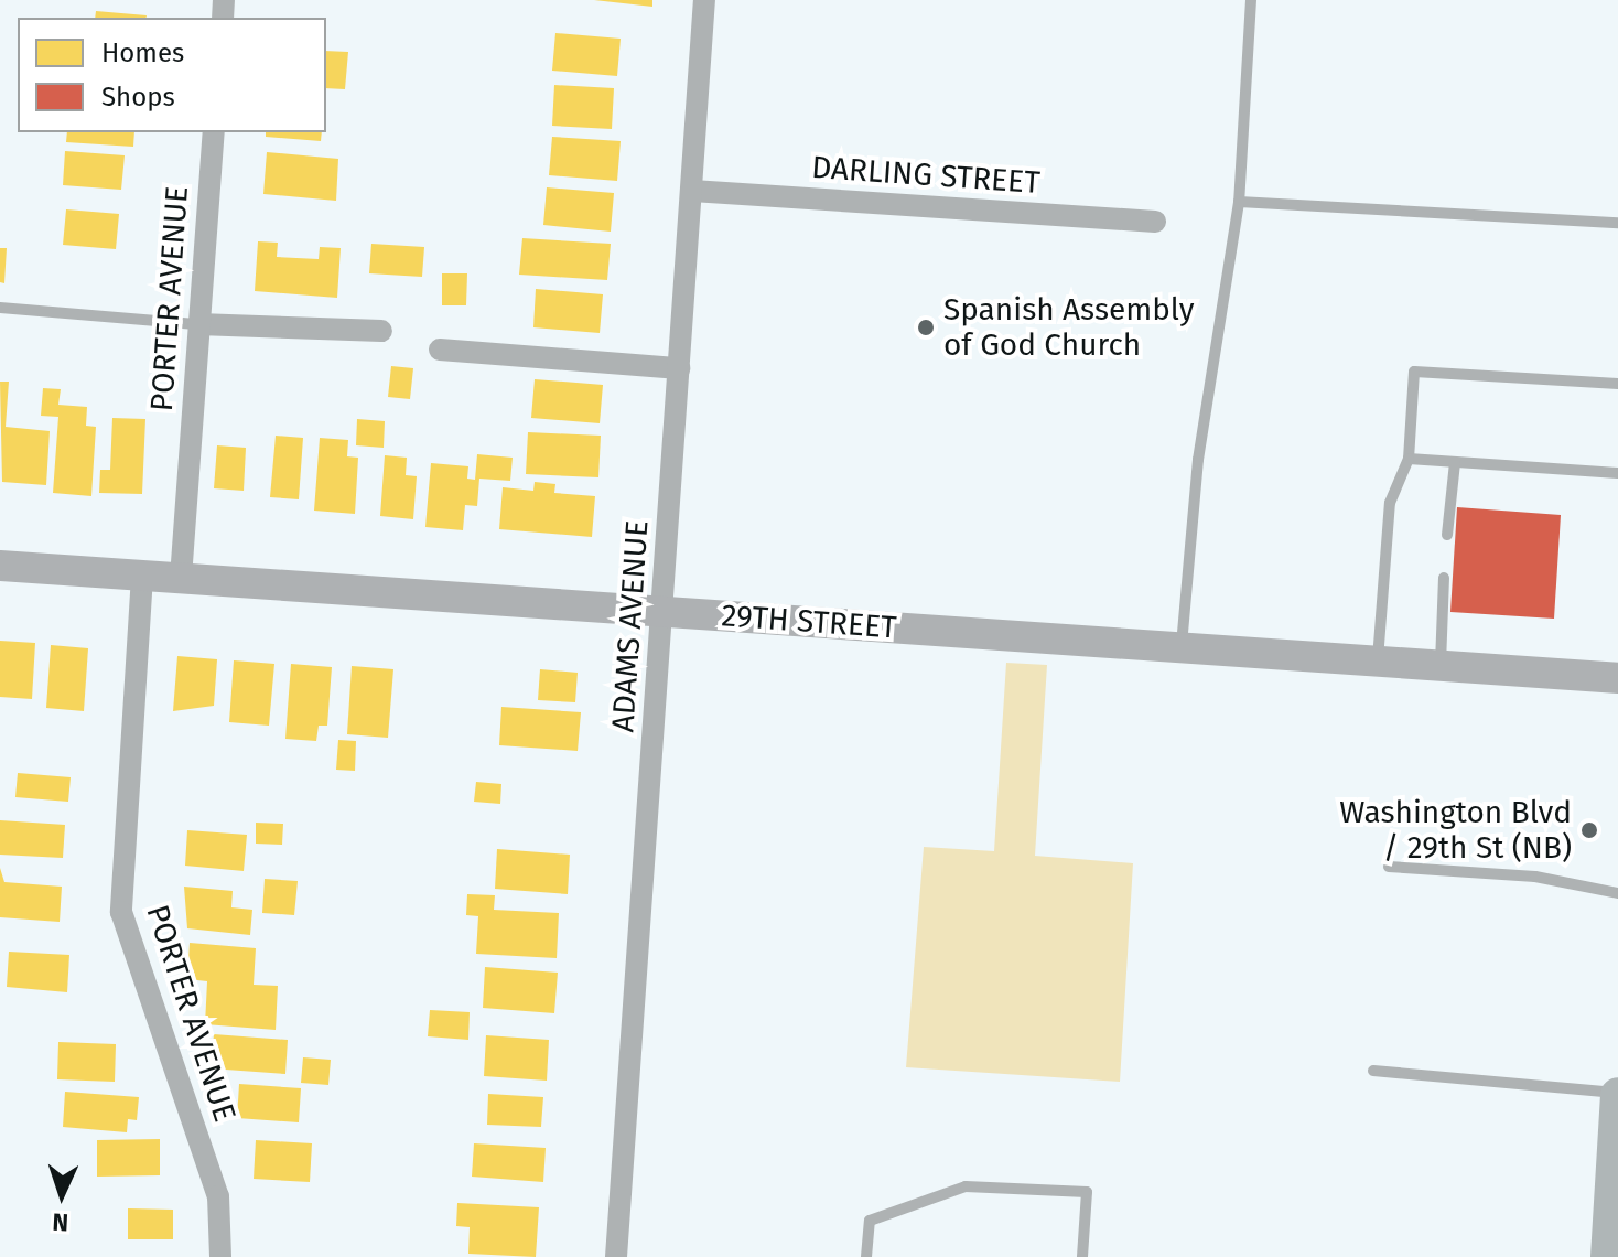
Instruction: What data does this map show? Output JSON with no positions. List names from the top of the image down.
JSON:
{
  "streets": {
    "street": [
      "DARLING STREET",
      "PORTER AVENUE",
      "29TH STREET",
      "ADAMS AVENUE"
    ]
  },
  "crossings": [
    ["DARLING STREET", "ADAMS AVENUE"],
    ["PORTER AVENUE", "29TH STREET"],
    ["29TH STREET", "ADAMS AVENUE"]
  ],
  "places": ["Spanish Assembly of God Church", "Washington Blvd / 29th St (NB)"],
  "legend": ["Homes", "Shops"],
  "north": "bottom"
}
